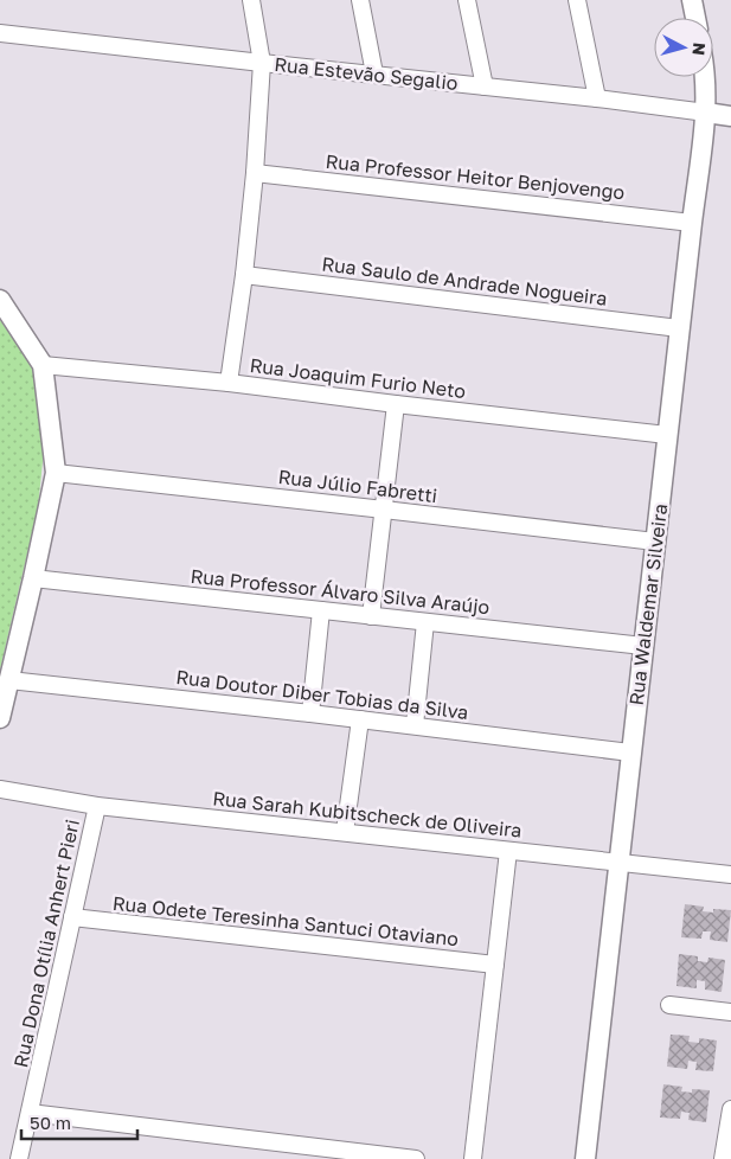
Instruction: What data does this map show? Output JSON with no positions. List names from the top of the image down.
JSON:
{
  "streets": {
    "street": [
      "Rua Estevão Segalio",
      "Rua Professor Heitor Benjovengo",
      "Rua Saulo de Andrade Nogueira",
      "Rua Joaquim Furio Neto",
      "Rua Júlio Fabretti",
      "Rua Professor Álvaro Silva Araújo",
      "Rua Waldemar Silveira",
      "Rua Doutor Diber Tobias da Silva",
      "Rua Sarah Kubitscheck de Oliveira",
      "Rua Odete Teresinha Santuci Otaviano",
      "Rua Dona Otília Anhert Pieri"
    ]
  },
  "crossings": [
    ["Rua Estevão Segalio", "Rua Waldemar Silveira"],
    ["Rua Professor Heitor Benjovengo", "Rua Waldemar Silveira"],
    ["Rua Saulo de Andrade Nogueira", "Rua Waldemar Silveira"],
    ["Rua Joaquim Furio Neto", "Rua Waldemar Silveira"],
    ["Rua Júlio Fabretti", "Rua Waldemar Silveira"],
    ["Rua Professor Álvaro Silva Araújo", "Rua Waldemar Silveira"],
    ["Rua Waldemar Silveira", "Rua Doutor Diber Tobias da Silva"],
    ["Rua Waldemar Silveira", "Rua Sarah Kubitscheck de Oliveira"],
    ["Rua Sarah Kubitscheck de Oliveira", "Rua Dona Otília Anhert Pieri"],
    ["Rua Odete Teresinha Santuci Otaviano", "Rua Dona Otília Anhert Pieri"]
  ],
  "scale_bar": "50 m",
  "north": "right"
}
